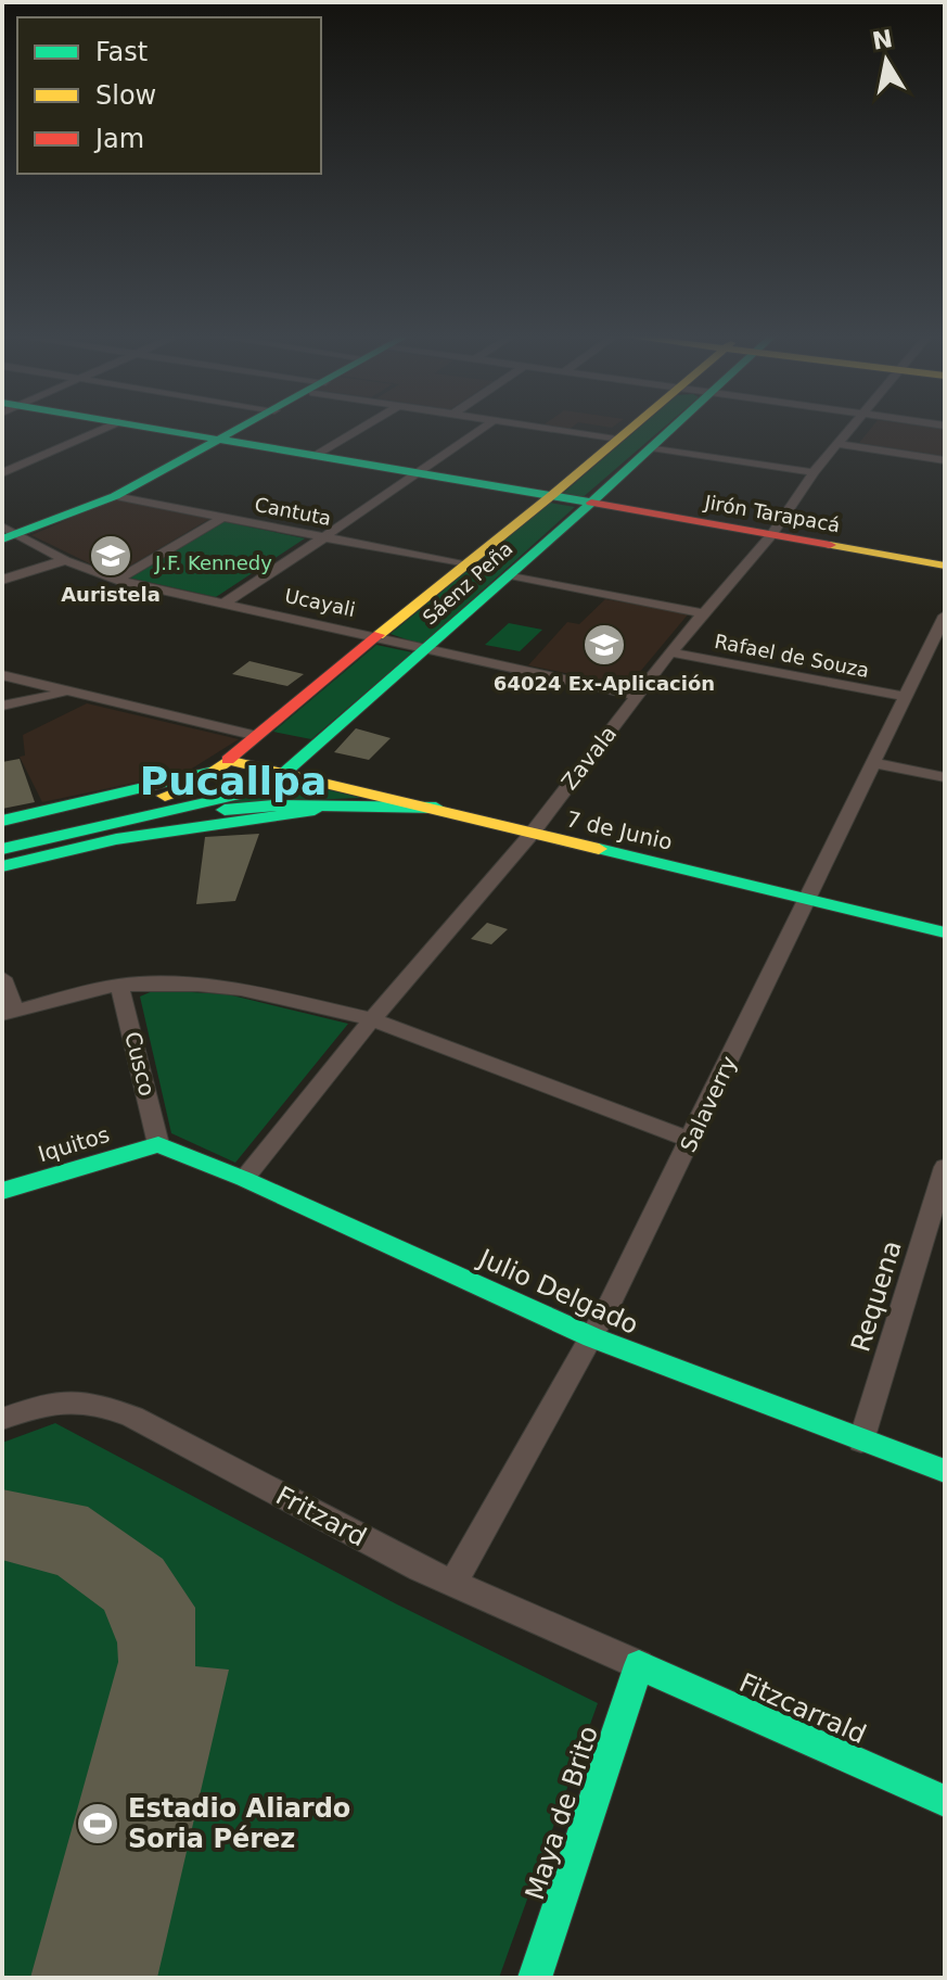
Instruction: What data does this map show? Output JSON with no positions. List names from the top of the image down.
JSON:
{
  "streets": {
    "main road": [
      "Jirón Tarapacá",
      "Sáenz Peña",
      "7 de Junio",
      "Iquitos",
      "Julio Delgado",
      "Fitzcarrald",
      "Maya de Brito"
    ],
    "street": [
      "Cantuta",
      "Ucayali",
      "Rafael de Souza",
      "Zavala",
      "Cusco",
      "Salaverry",
      "Requena",
      "Fritzard"
    ]
  },
  "crossings": [
    ["Cantuta", "Sáenz Peña"],
    ["Jirón Tarapacá", "Sáenz Peña"],
    ["Jirón Tarapacá", "Zavala"],
    ["Sáenz Peña", "Ucayali"],
    ["Sáenz Peña", "7 de Junio"],
    ["Ucayali", "Zavala"],
    ["Rafael de Souza", "Zavala"],
    ["Rafael de Souza", "Salaverry"],
    ["Zavala", "7 de Junio"],
    ["Zavala", "Julio Delgado"],
    ["7 de Junio", "Salaverry"],
    ["Cusco", "Iquitos"],
    ["Cusco", "Julio Delgado"],
    ["Salaverry", "Julio Delgado"],
    ["Salaverry", "Fritzard"],
    ["Iquitos", "Julio Delgado"],
    ["Julio Delgado", "Requena"],
    ["Fritzard", "Fitzcarrald"],
    ["Fritzard", "Maya de Brito"],
    ["Fitzcarrald", "Maya de Brito"]
  ],
  "districts": ["Pucallpa"],
  "parks": ["J.F. Kennedy"],
  "places": {
    "school or university": ["Auristela", "64024 Ex-Aplicación"],
    "sports": ["Estadio Aliardo Soria Pérez"]
  },
  "legend": ["Fast", "Slow", "Jam"],
  "north": "top"
}
